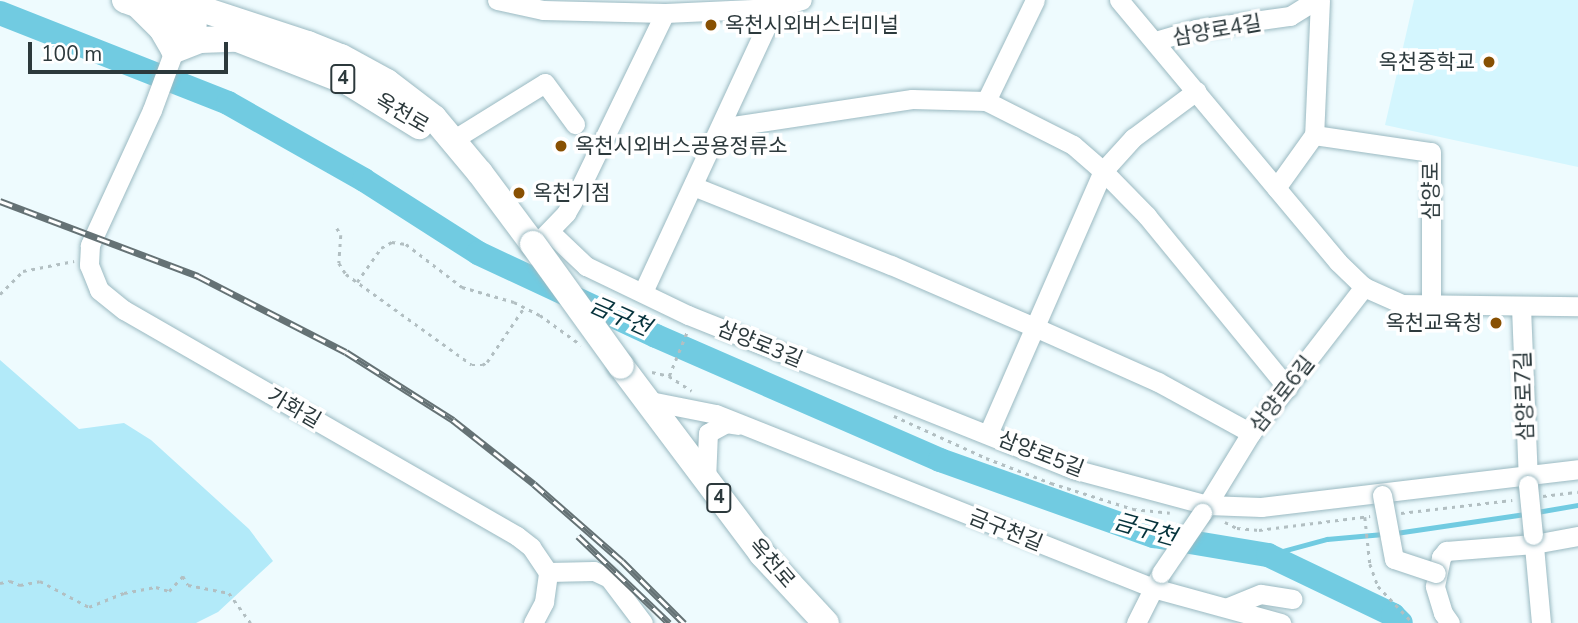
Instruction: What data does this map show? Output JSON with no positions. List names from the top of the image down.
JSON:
{
  "streets": {
    "main road": ["4", "옥천로"],
    "street": [
      "삼양로4길",
      "삼양로",
      "삼양로3길",
      "삼양로6길",
      "삼양로7길",
      "가화길",
      "삼양로5길",
      "금구천길"
    ]
  },
  "crossings": [
    ["옥천로", "삼양로3길"],
    ["옥천로", "금구천길"],
    ["삼양로3길", "삼양로5길"],
    ["삼양로6길", "삼양로5길"],
    ["삼양로6길", "금구천길"],
    ["삼양로7길", "삼양로5길"]
  ],
  "water": ["금구천"],
  "places": [
    "옥천시외버스터미널",
    "옥천중학교",
    "옥천시외버스공용정류소",
    "옥천기점",
    "옥천교육청"
  ],
  "scale_bar": "100 m"
}
